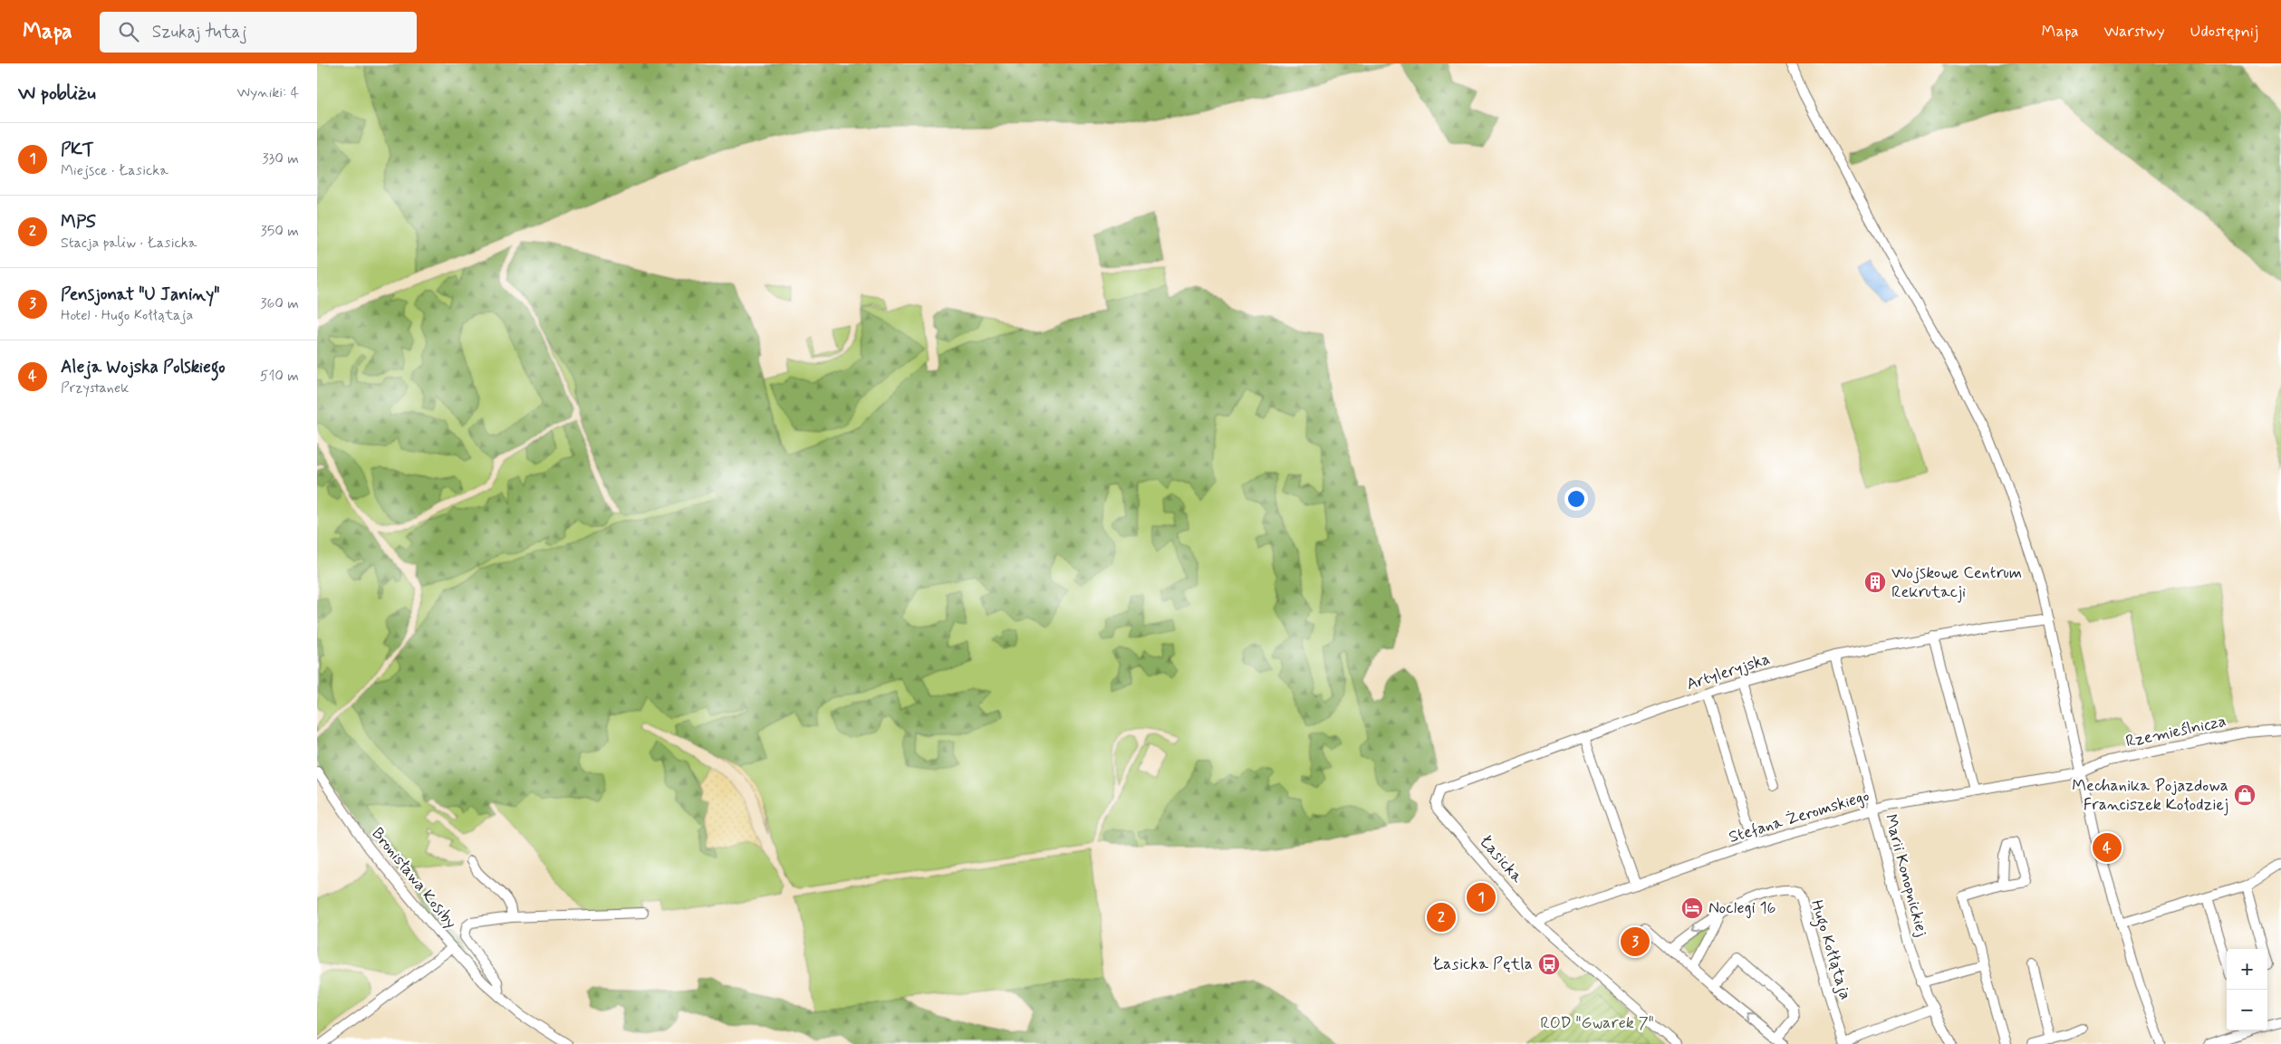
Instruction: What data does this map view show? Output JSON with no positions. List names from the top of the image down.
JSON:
{
  "streets": {
    "street": [
      "Artyleryjska",
      "Rzemieślnicza",
      "Stefana Żeromskiego",
      "Łasicka",
      "Marii Konopnickiej",
      "Bronisława Kosiby",
      "Hugo Kołłątaja"
    ]
  },
  "crossings": [
    ["Artyleryjska", "Łasicka"],
    ["Artyleryjska", "Marii Konopnickiej"],
    ["Rzemieślnicza", "Stefana Żeromskiego"],
    ["Stefana Żeromskiego", "Łasicka"],
    ["Stefana Żeromskiego", "Marii Konopnickiej"]
  ],
  "parks": ["ROD \"Gwarek 7\""],
  "places": {
    "building": ["Wojskowe Centrum Rekrutacji"],
    "shop": ["Mechanika Pojazdowa Franciszek Kołodziej"],
    "hotel": ["Noclegi 16"],
    "bus stop": ["Łasicka Pętla"]
  },
  "page": {
    "header": "Mapa",
    "search": "Szukaj tutaj",
    "nav": ["Mapa", "Warstwy", "Udostępnij"],
    "heading": ["W pobliżu", "Wyniki: 4"],
    "list": [
      {
        "mark": "1",
        "name": "PKT",
        "note": "Miejsce · Łasicka",
        "value": "330 m"
      },
      {
        "mark": "2",
        "name": "MPS",
        "note": "Stacja paliw · Łasicka",
        "value": "350 m"
      },
      {
        "mark": "3",
        "name": "Pensjonat \"U Janiny\"",
        "note": "Hotel · Hugo Kołłątaja",
        "value": "360 m"
      },
      {
        "mark": "4",
        "name": "Aleja Wojska Polskiego",
        "note": "Przystanek",
        "value": "510 m"
      }
    ],
    "pins": [
      "4",
      "1",
      "2",
      "3"
    ],
    "map_buttons": ["+", "−"]
  }
}
